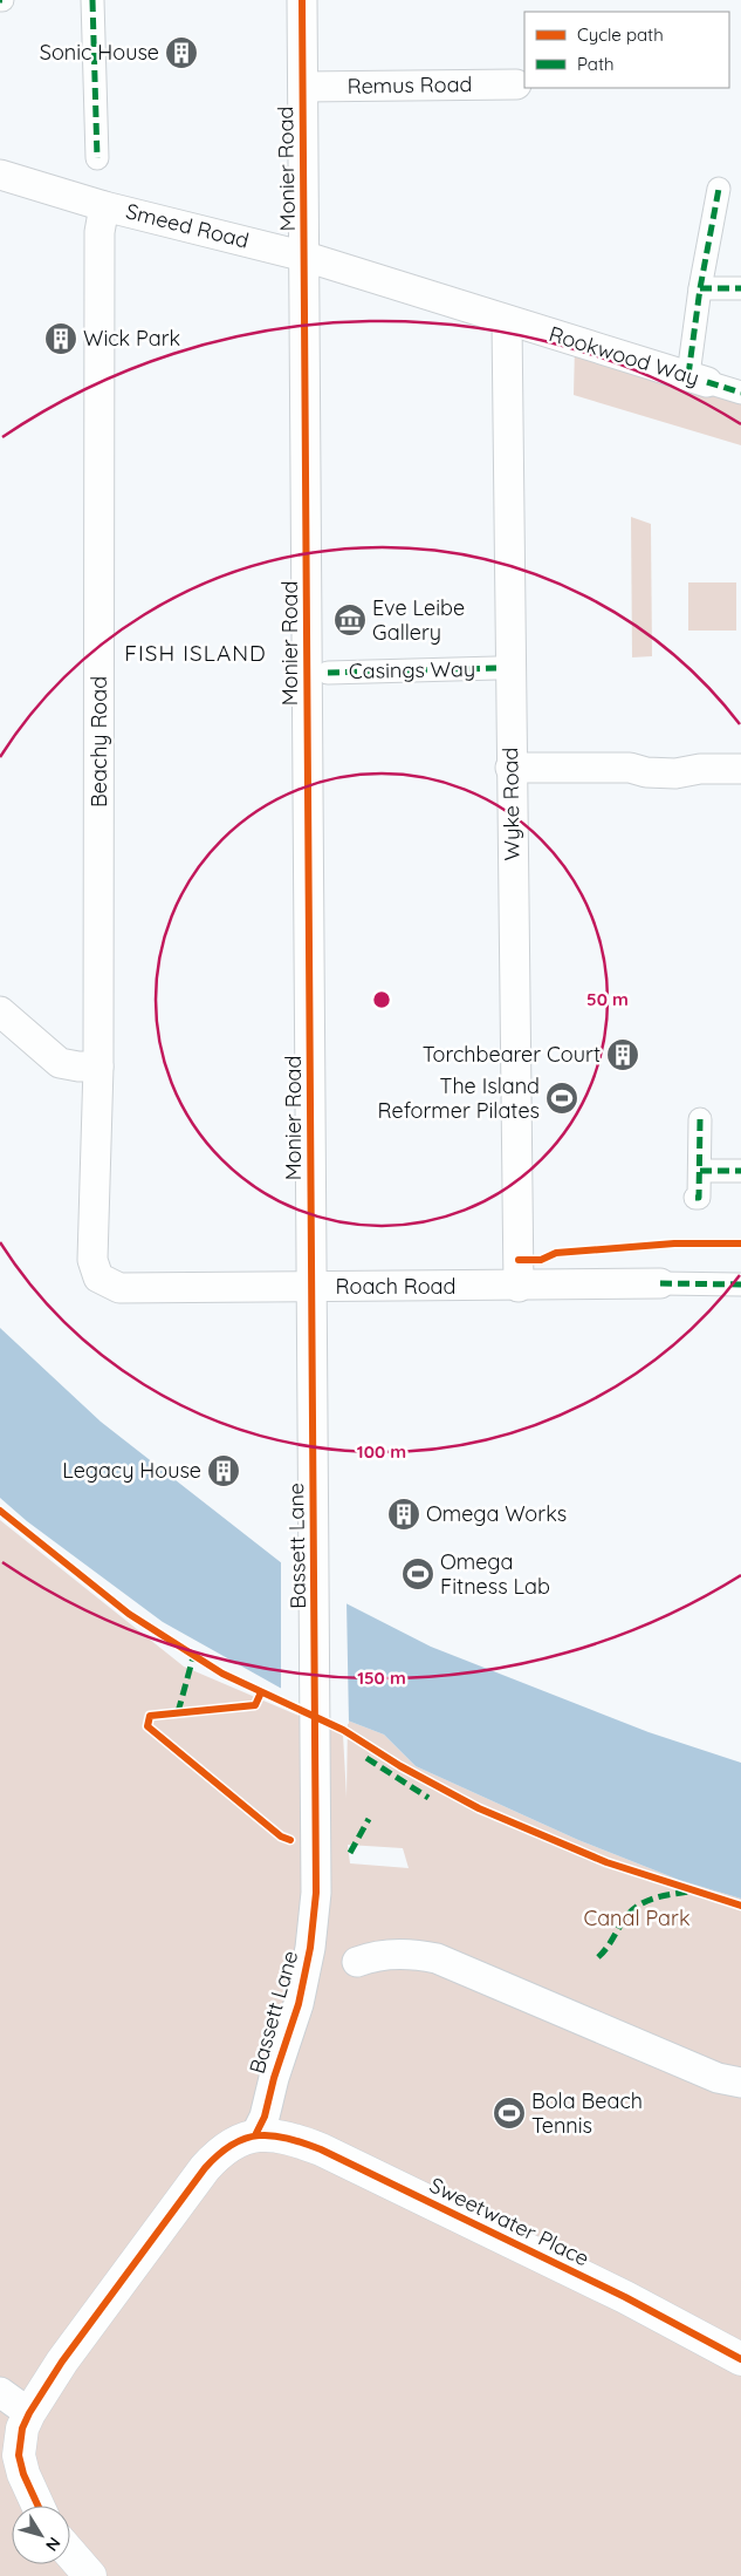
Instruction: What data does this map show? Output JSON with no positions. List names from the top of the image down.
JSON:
{
  "streets": {
    "street": [
      "Remus Road",
      "Monier Road",
      "Smeed Road",
      "Rookwood Way",
      "Casings Way",
      "Beachy Road",
      "Wyke Road",
      "Roach Road",
      "Bassett Lane",
      "Sweetwater Place"
    ]
  },
  "crossings": [
    ["Remus Road", "Monier Road"],
    ["Monier Road", "Smeed Road"],
    ["Monier Road", "Roach Road"],
    ["Monier Road", "Bassett Lane"],
    ["Smeed Road", "Rookwood Way"],
    ["Smeed Road", "Beachy Road"],
    ["Smeed Road", "Wyke Road"],
    ["Rookwood Way", "Wyke Road"],
    ["Beachy Road", "Roach Road"],
    ["Wyke Road", "Roach Road"],
    ["Roach Road", "Bassett Lane"],
    ["Bassett Lane", "Sweetwater Place"]
  ],
  "districts": ["FISH ISLAND"],
  "parks": ["Canal Park"],
  "places": {
    "building": [
      "Sonic House",
      "Wick Park",
      "Torchbearer Court",
      "Legacy House",
      "Omega Works"
    ],
    "museum": ["Eve Leibe Gallery"],
    "sports": ["The Island Reformer Pilates", "Omega Fitness Lab", "Bola Beach Tennis"]
  },
  "legend": ["Cycle path", "Path"],
  "north": "bottom right",
  "rings": ["50 m", "100 m", "150 m"]
}
